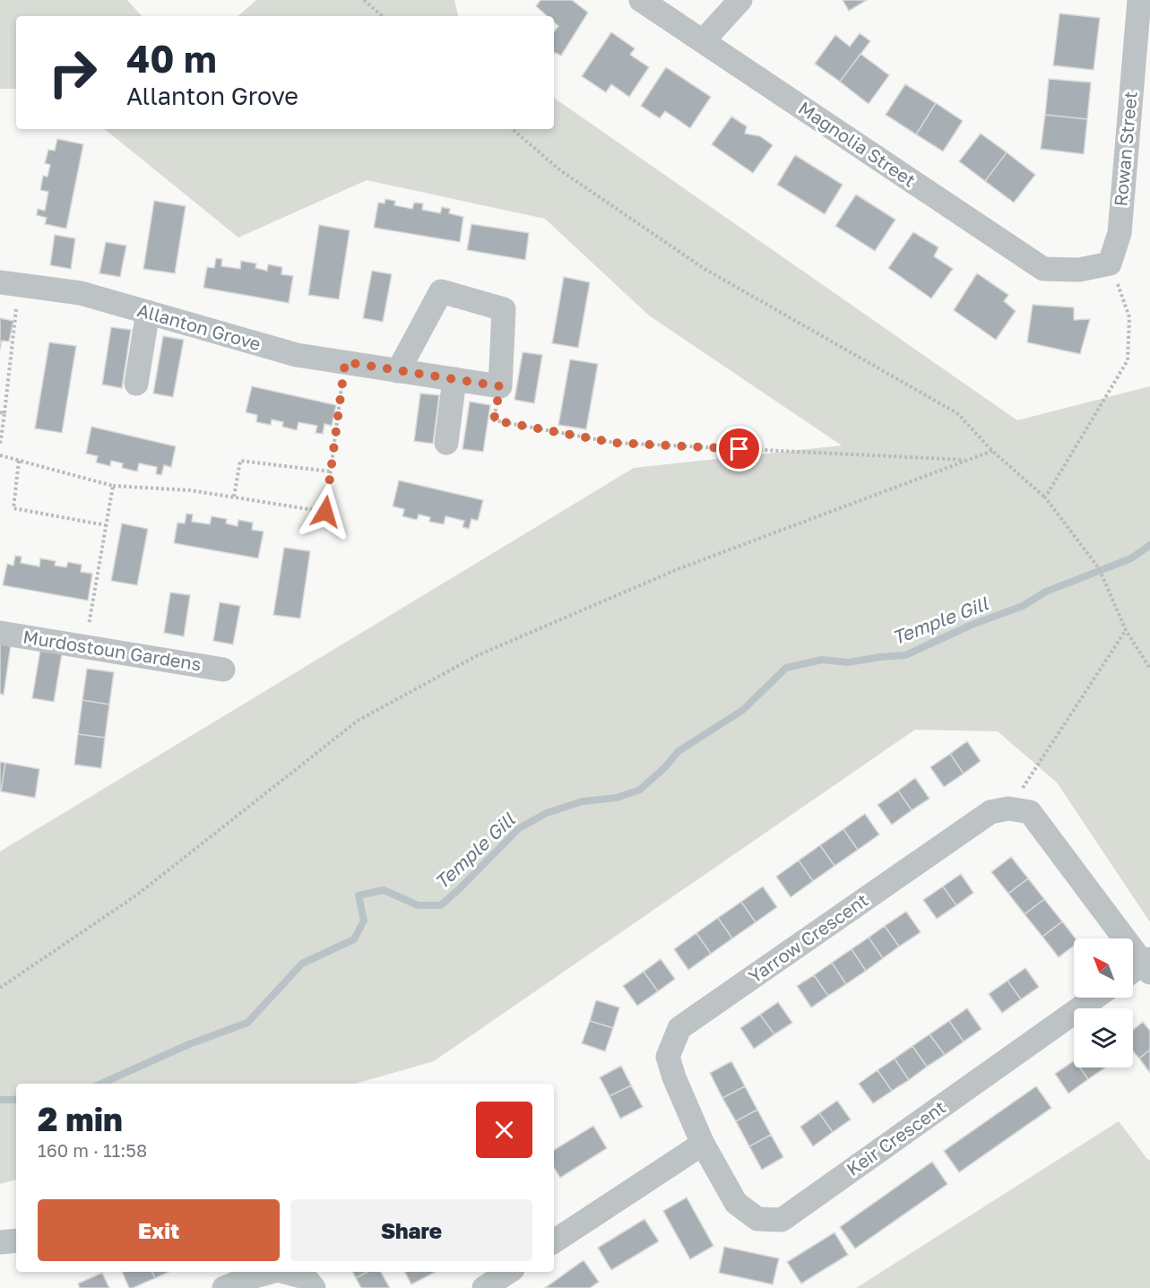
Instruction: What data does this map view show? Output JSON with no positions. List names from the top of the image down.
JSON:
{
  "streets": {
    "street": [
      "Magnolia Street",
      "Rowan Street",
      "Allanton Grove",
      "Murdostoun Gardens",
      "Yarrow Crescent",
      "Keir Crescent"
    ]
  },
  "crossings": [
    ["Magnolia Street", "Rowan Street"],
    ["Yarrow Crescent", "Keir Crescent"]
  ],
  "water": ["Temple Gill"],
  "north": "top left",
  "page": {
    "turn": ["40 m", "Allanton Grove"],
    "heading": ["2 min", "160 m · 11:58"],
    "buttons": ["Exit", "Share"]
  }
}
